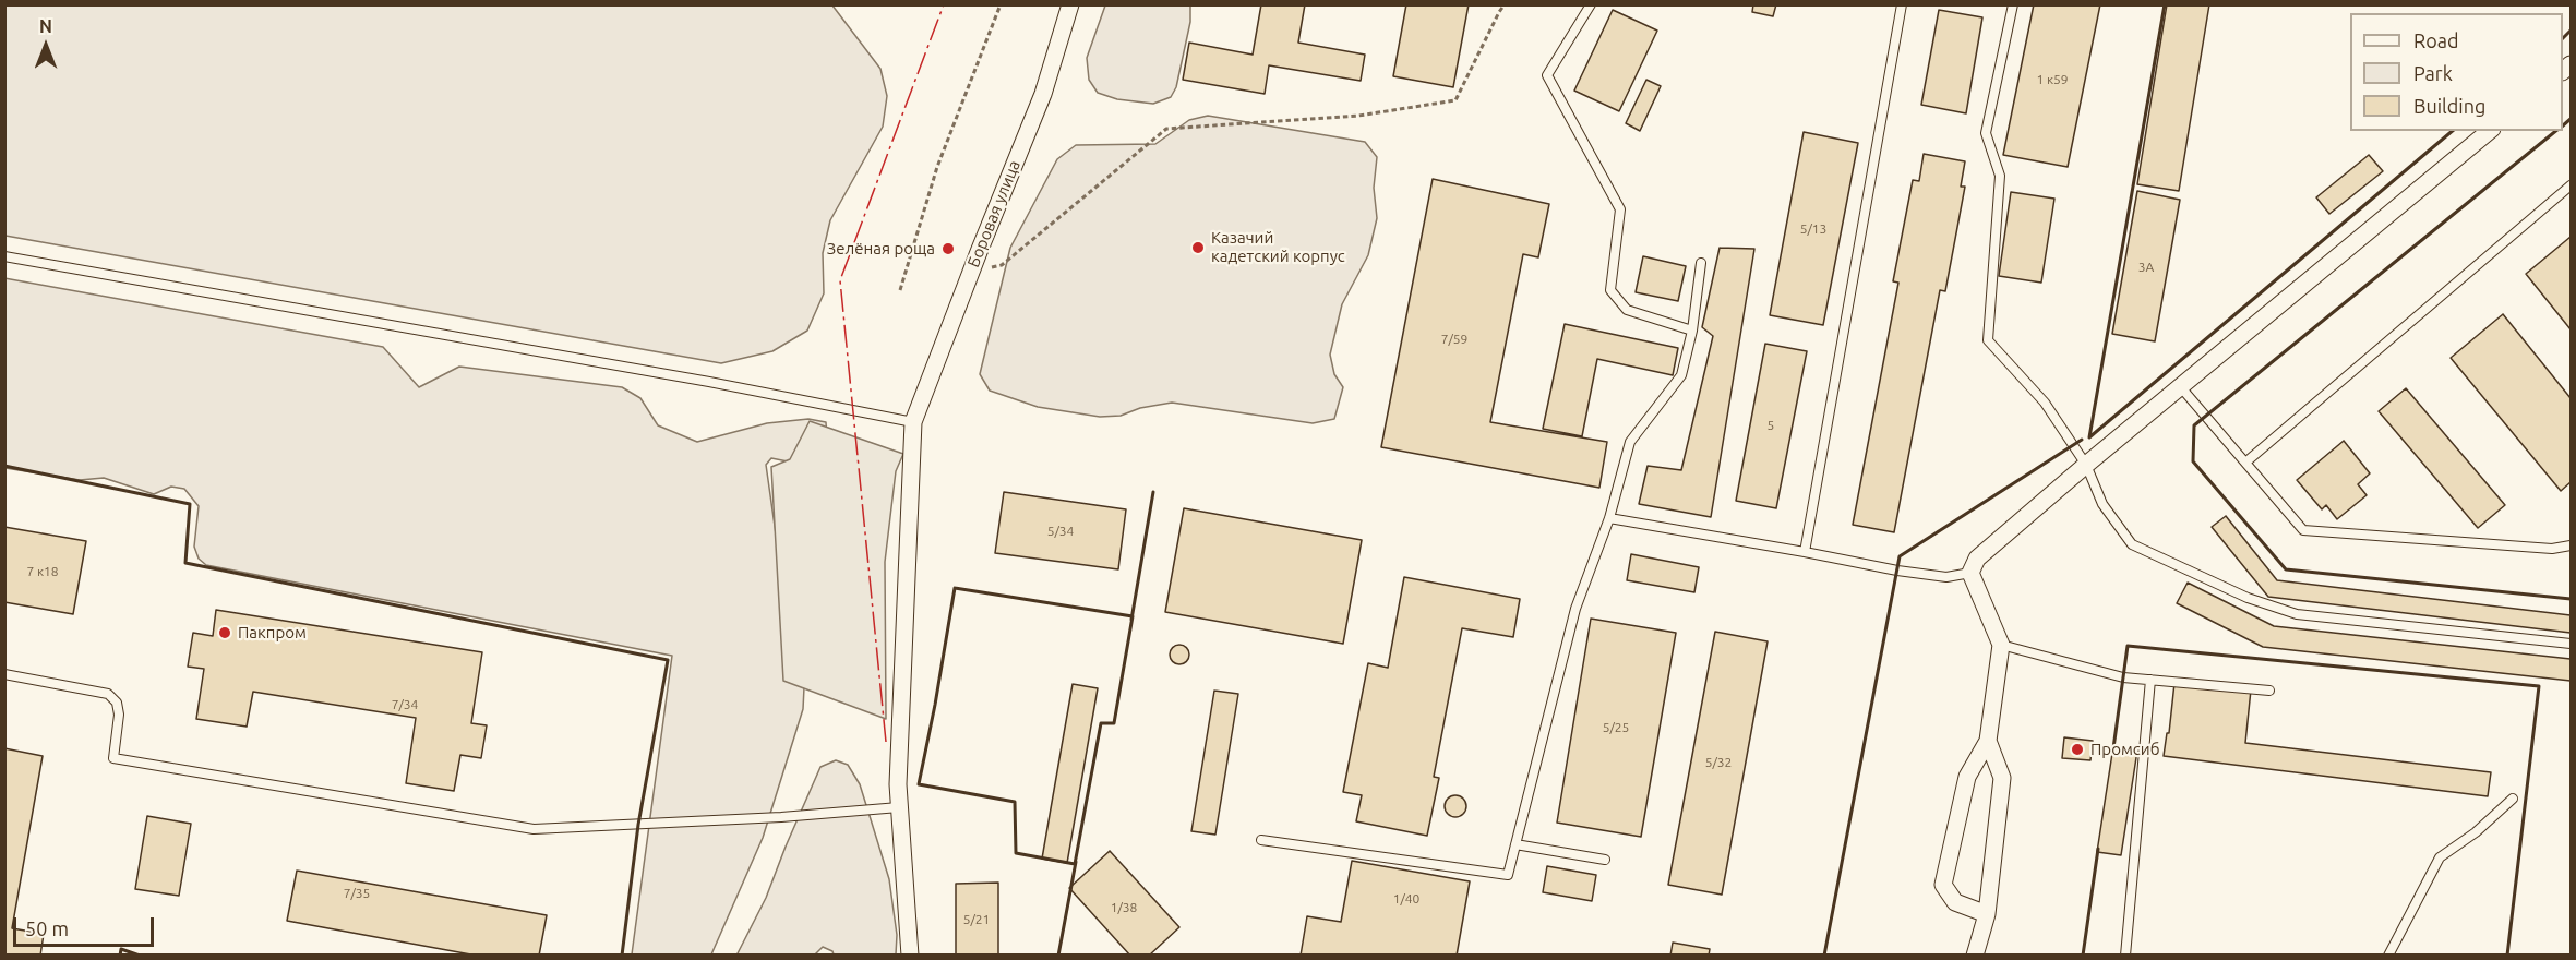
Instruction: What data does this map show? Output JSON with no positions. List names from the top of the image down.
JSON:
{
  "streets": {
    "street": ["Боровая улица"]
  },
  "places": [
    "Казачий кадетский корпус",
    "Зелёная роща",
    "Пакпром",
    "Промсиб"
  ],
  "house_numbers": [
    "1 к59",
    "5/13",
    "3А",
    "7/59",
    "5",
    "5/34",
    "7 к18",
    "7/34",
    "5/25",
    "5/32",
    "7/35",
    "1/40",
    "1/38",
    "5/21"
  ],
  "legend": ["Road", "Park", "Building"],
  "scale_bar": "50 m",
  "north": "top"
}
